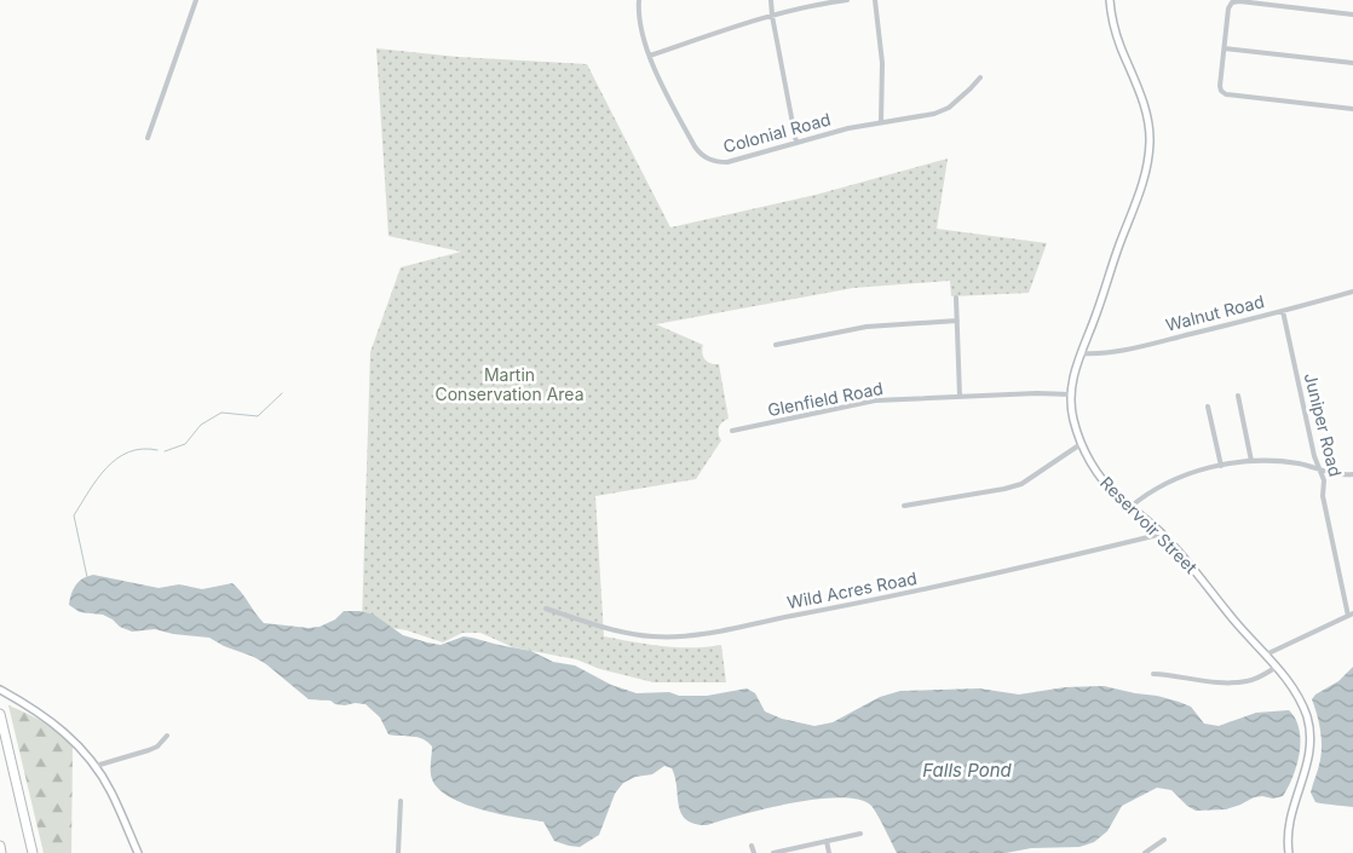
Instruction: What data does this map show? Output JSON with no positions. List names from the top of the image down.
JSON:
{
  "streets": {
    "street": [
      "Colonial Road",
      "Walnut Road",
      "Glenfield Road",
      "Juniper Road",
      "Reservoir Street",
      "Wild Acres Road"
    ]
  },
  "crossings": [
    ["Walnut Road", "Juniper Road"],
    ["Walnut Road", "Reservoir Street"],
    ["Glenfield Road", "Reservoir Street"],
    ["Reservoir Street", "Wild Acres Road"]
  ],
  "water": ["Falls Pond"],
  "parks": ["Martin Conservation Area"]
}
